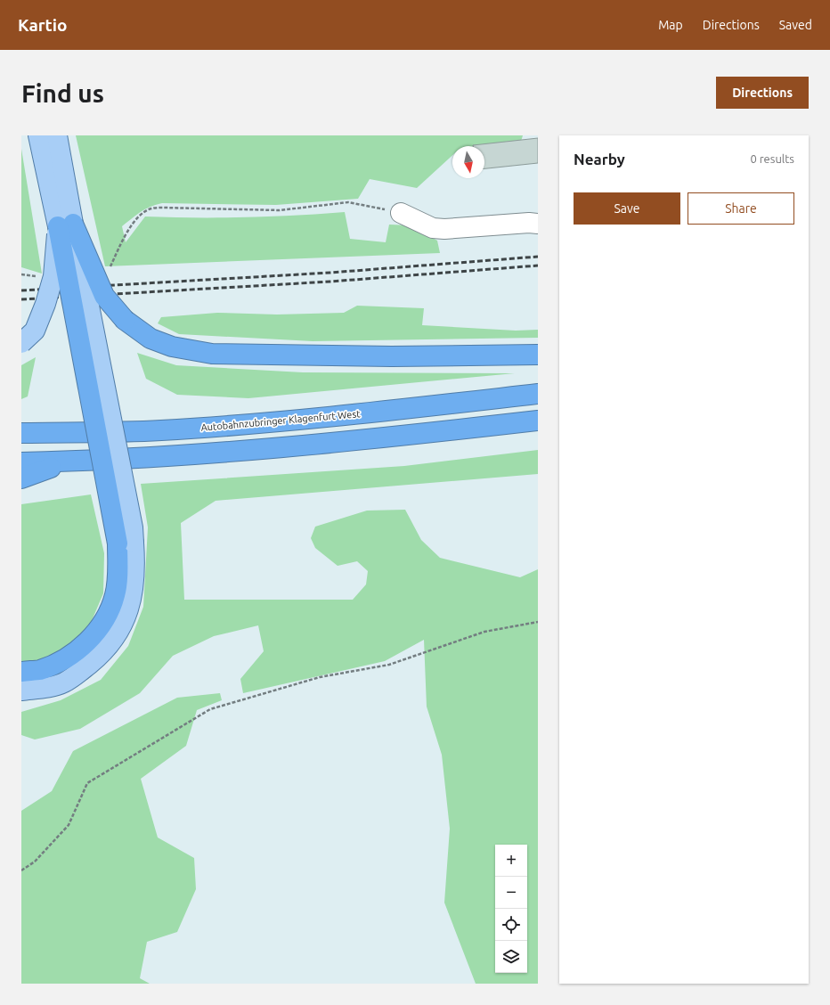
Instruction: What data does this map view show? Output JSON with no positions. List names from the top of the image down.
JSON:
{
  "streets": {
    "highway": ["Autobahnzubringer Klagenfurt West"]
  },
  "north": "bottom",
  "page": {
    "header": "Kartio",
    "nav": ["Map", "Directions", "Saved"],
    "buttons": [
      "Directions",
      ["Save", "Share"]
    ],
    "title": "Find us",
    "heading": ["Nearby", "0 results"],
    "map_buttons": ["+", "−"]
  }
}
